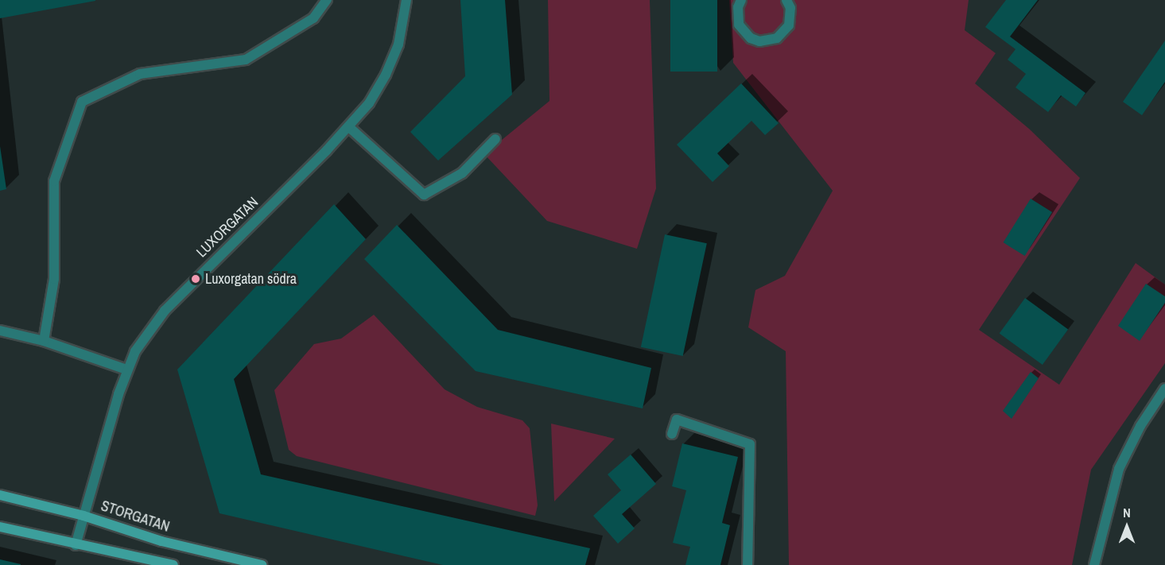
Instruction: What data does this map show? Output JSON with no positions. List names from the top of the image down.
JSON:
{
  "streets": {
    "main road": ["STORGATAN"],
    "street": ["LUXORGATAN"]
  },
  "crossings": [
    ["LUXORGATAN", "STORGATAN"]
  ],
  "places": ["Luxorgatan södra"],
  "north": "top"
}
